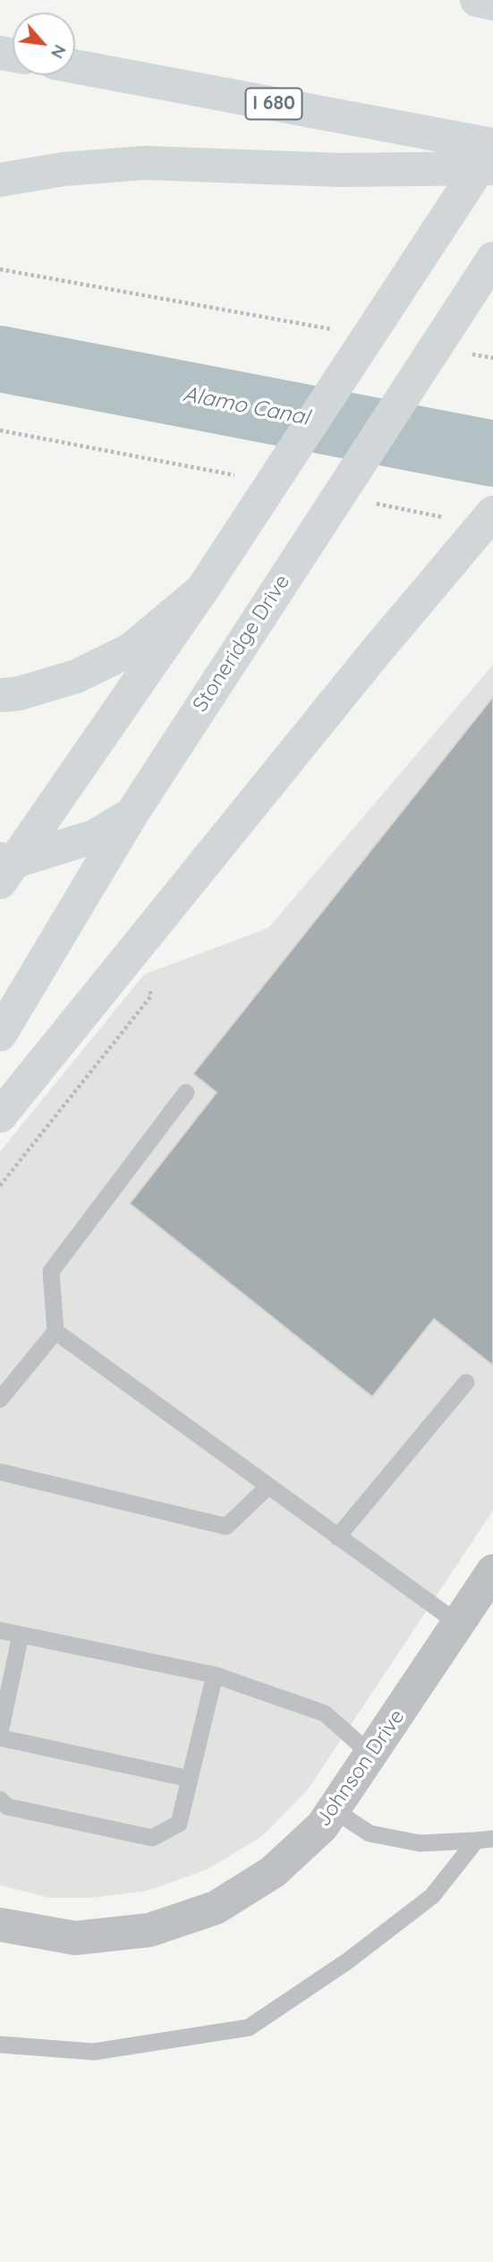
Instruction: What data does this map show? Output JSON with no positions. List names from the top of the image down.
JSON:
{
  "streets": {
    "main road": ["I 680", "Stoneridge Drive"],
    "street": ["Johnson Drive"]
  },
  "water": ["Alamo Canal"],
  "north": "bottom right"
}
